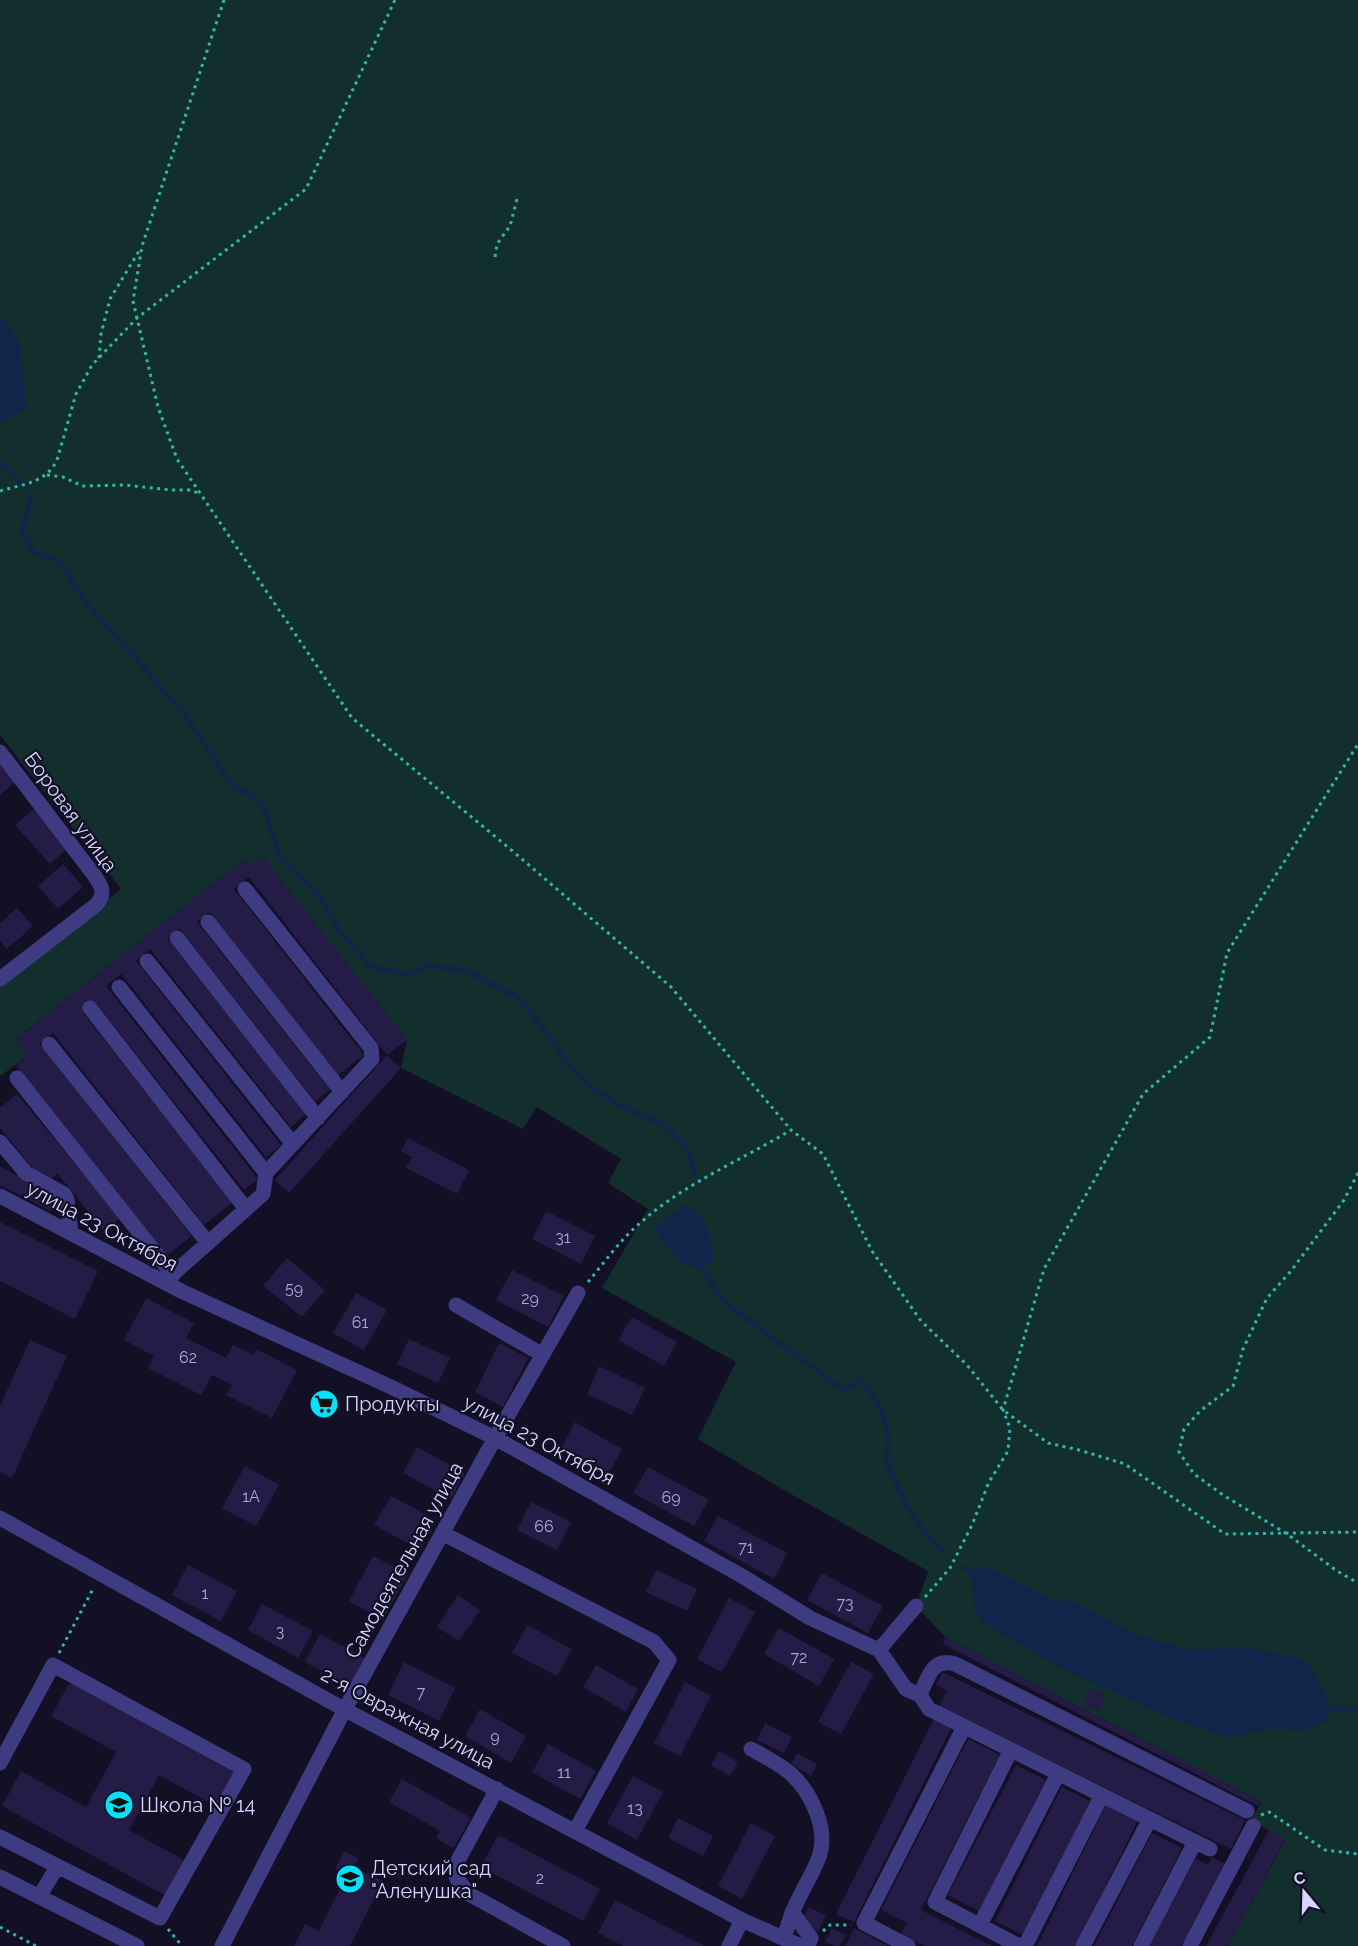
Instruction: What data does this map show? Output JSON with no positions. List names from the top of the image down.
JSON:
{
  "streets": {
    "street": [
      "Боровая улица",
      "улица 23 Октября",
      "Самодеятельная улица",
      "2-я Овражная улица"
    ]
  },
  "crossings": [
    ["улица 23 Октября", "Самодеятельная улица"],
    ["Самодеятельная улица", "2-я Овражная улица"]
  ],
  "places": {
    "supermarket": ["Продукты"],
    "school or university": ["Школа № 14", "Детский сад \"Аленушка\""]
  },
  "house_numbers": [
    "31",
    "59",
    "29",
    "61",
    "62",
    "1А",
    "69",
    "66",
    "71",
    "1",
    "73",
    "3",
    "72",
    "7",
    "9",
    "11",
    "13",
    "2"
  ],
  "north": "top"
}
